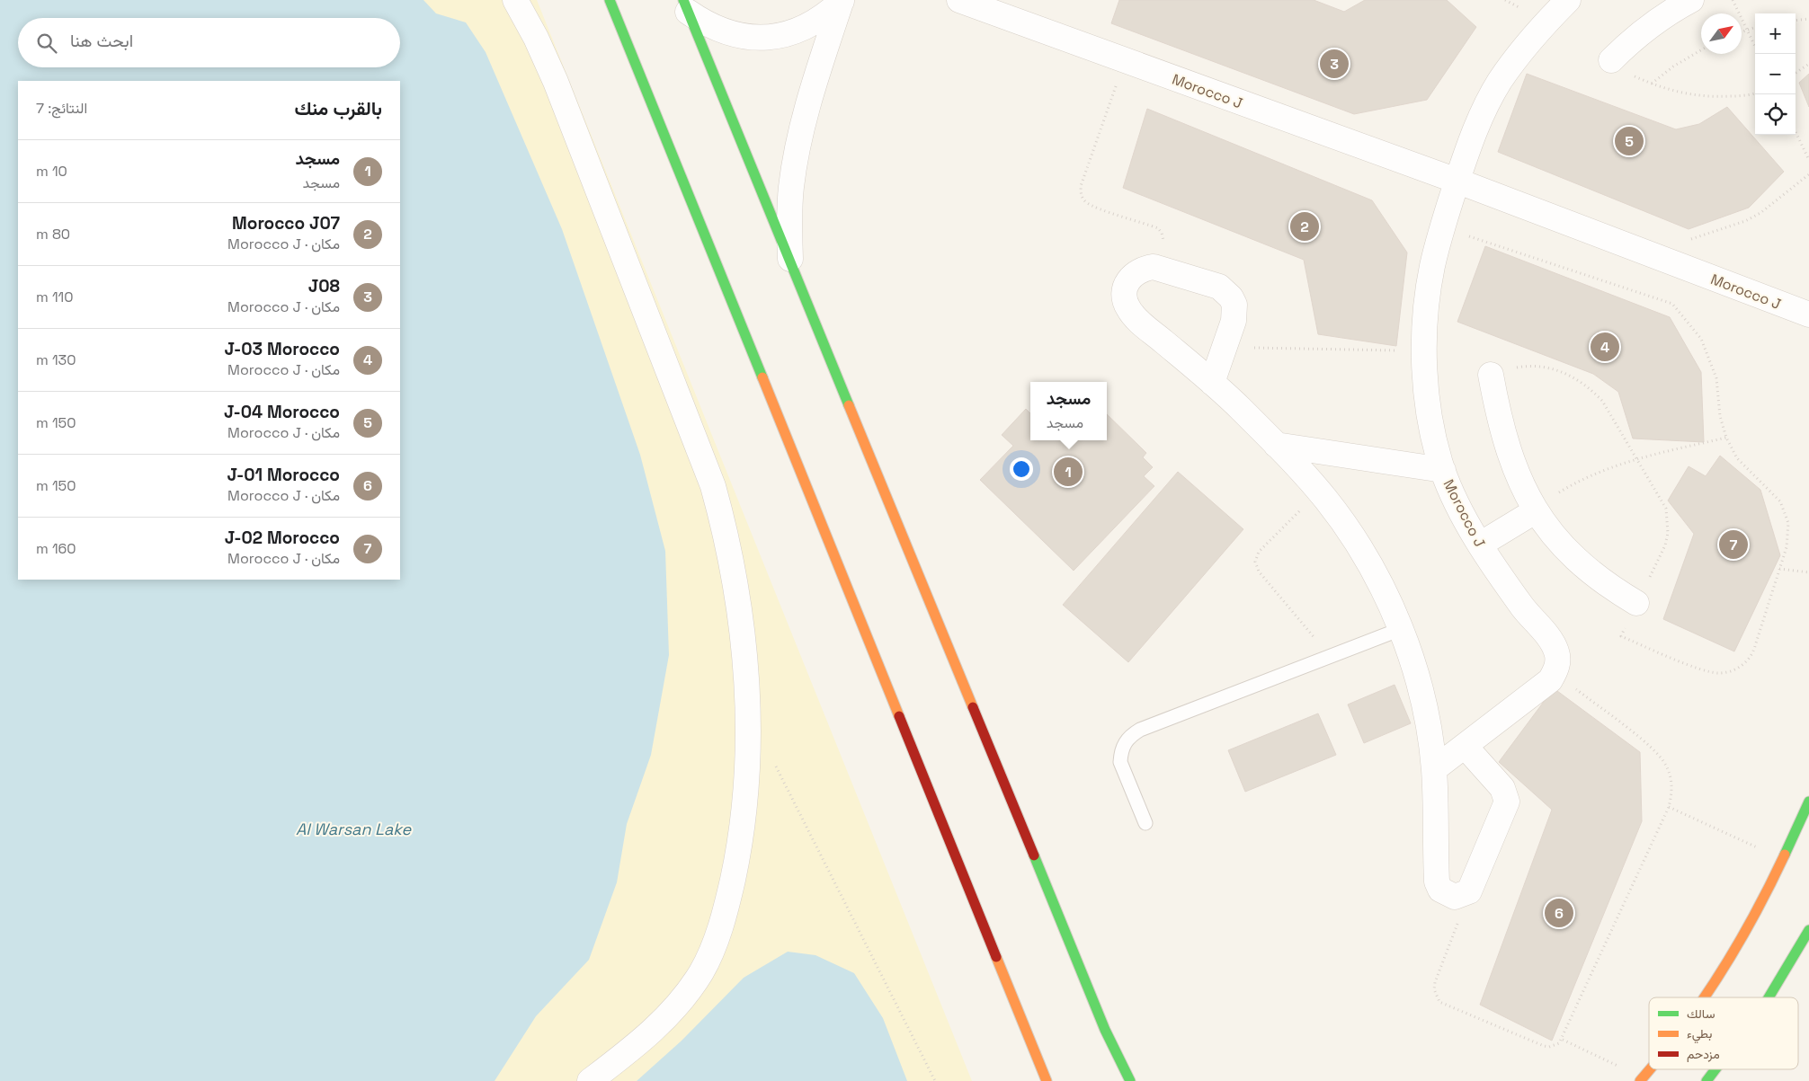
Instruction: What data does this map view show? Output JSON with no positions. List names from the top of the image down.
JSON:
{
  "streets": {
    "street": ["Morocco J"]
  },
  "water": ["Al Warsan Lake"],
  "legend": ["سالك", "بطيء", "مزدحم"],
  "north": "top right",
  "page": {
    "map_buttons": ["+", "−"],
    "search": "ابحث هنا",
    "pins": [
      "3",
      "5",
      "2",
      "4",
      "1",
      "7",
      "6"
    ],
    "heading": ["بالقرب منك", "النتائج: 7"],
    "list": [
      {
        "mark": "1",
        "name": "مسجد",
        "note": "مسجد",
        "value": "10 m"
      },
      {
        "mark": "2",
        "name": "Morocco J07",
        "note": "مكان · Morocco J",
        "value": "80 m"
      },
      {
        "mark": "3",
        "name": "J08",
        "note": "مكان · Morocco J",
        "value": "110 m"
      },
      {
        "mark": "4",
        "name": "J-03 Morocco",
        "note": "مكان · Morocco J",
        "value": "130 m"
      },
      {
        "mark": "5",
        "name": "J-04 Morocco",
        "note": "مكان · Morocco J",
        "value": "150 m"
      },
      {
        "mark": "6",
        "name": "J-01 Morocco",
        "note": "مكان · Morocco J",
        "value": "150 m"
      },
      {
        "mark": "7",
        "name": "J-02 Morocco",
        "note": "مكان · Morocco J",
        "value": "160 m"
      }
    ],
    "popup": ["مسجد", "مسجد"]
  }
}
